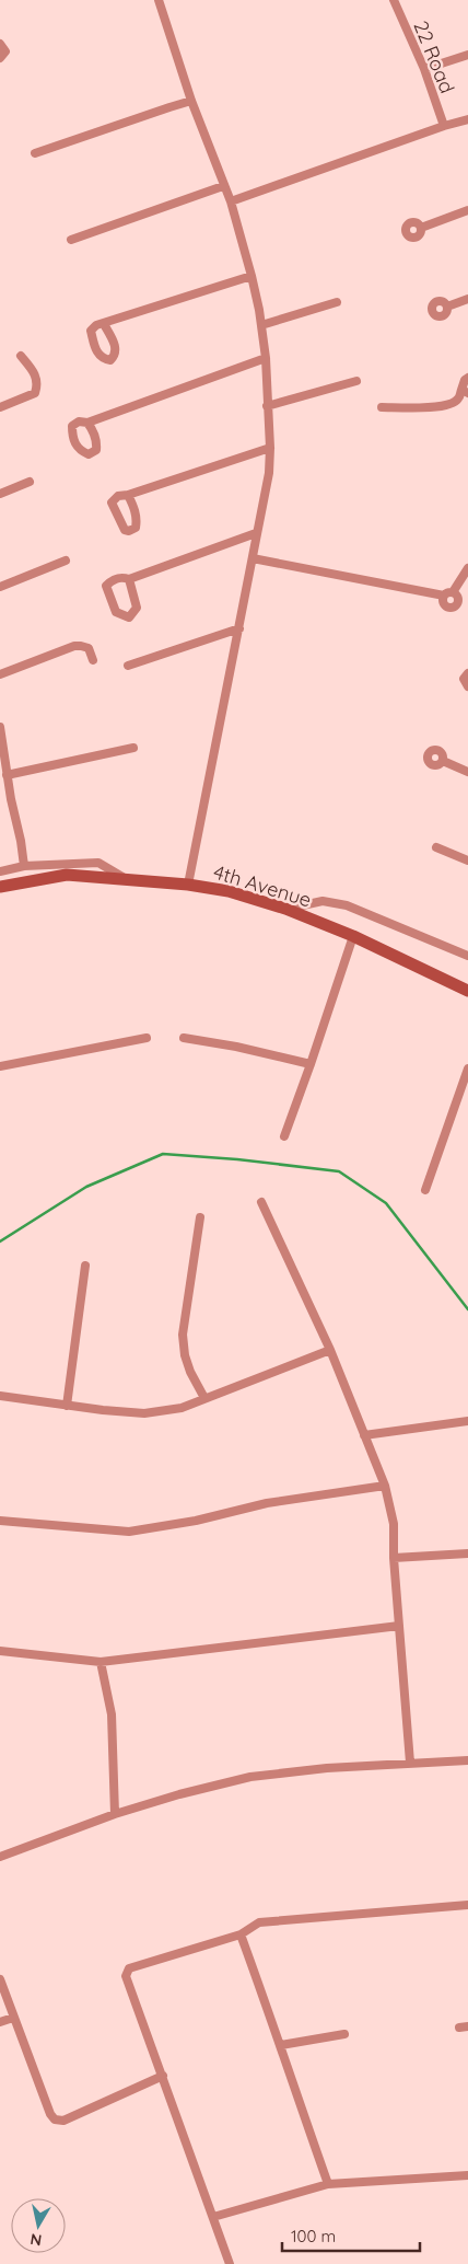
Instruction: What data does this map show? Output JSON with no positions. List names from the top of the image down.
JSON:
{
  "streets": {
    "main road": ["4th Avenue"],
    "street": ["22 Road"]
  },
  "scale_bar": "100 m",
  "north": "bottom"
}
